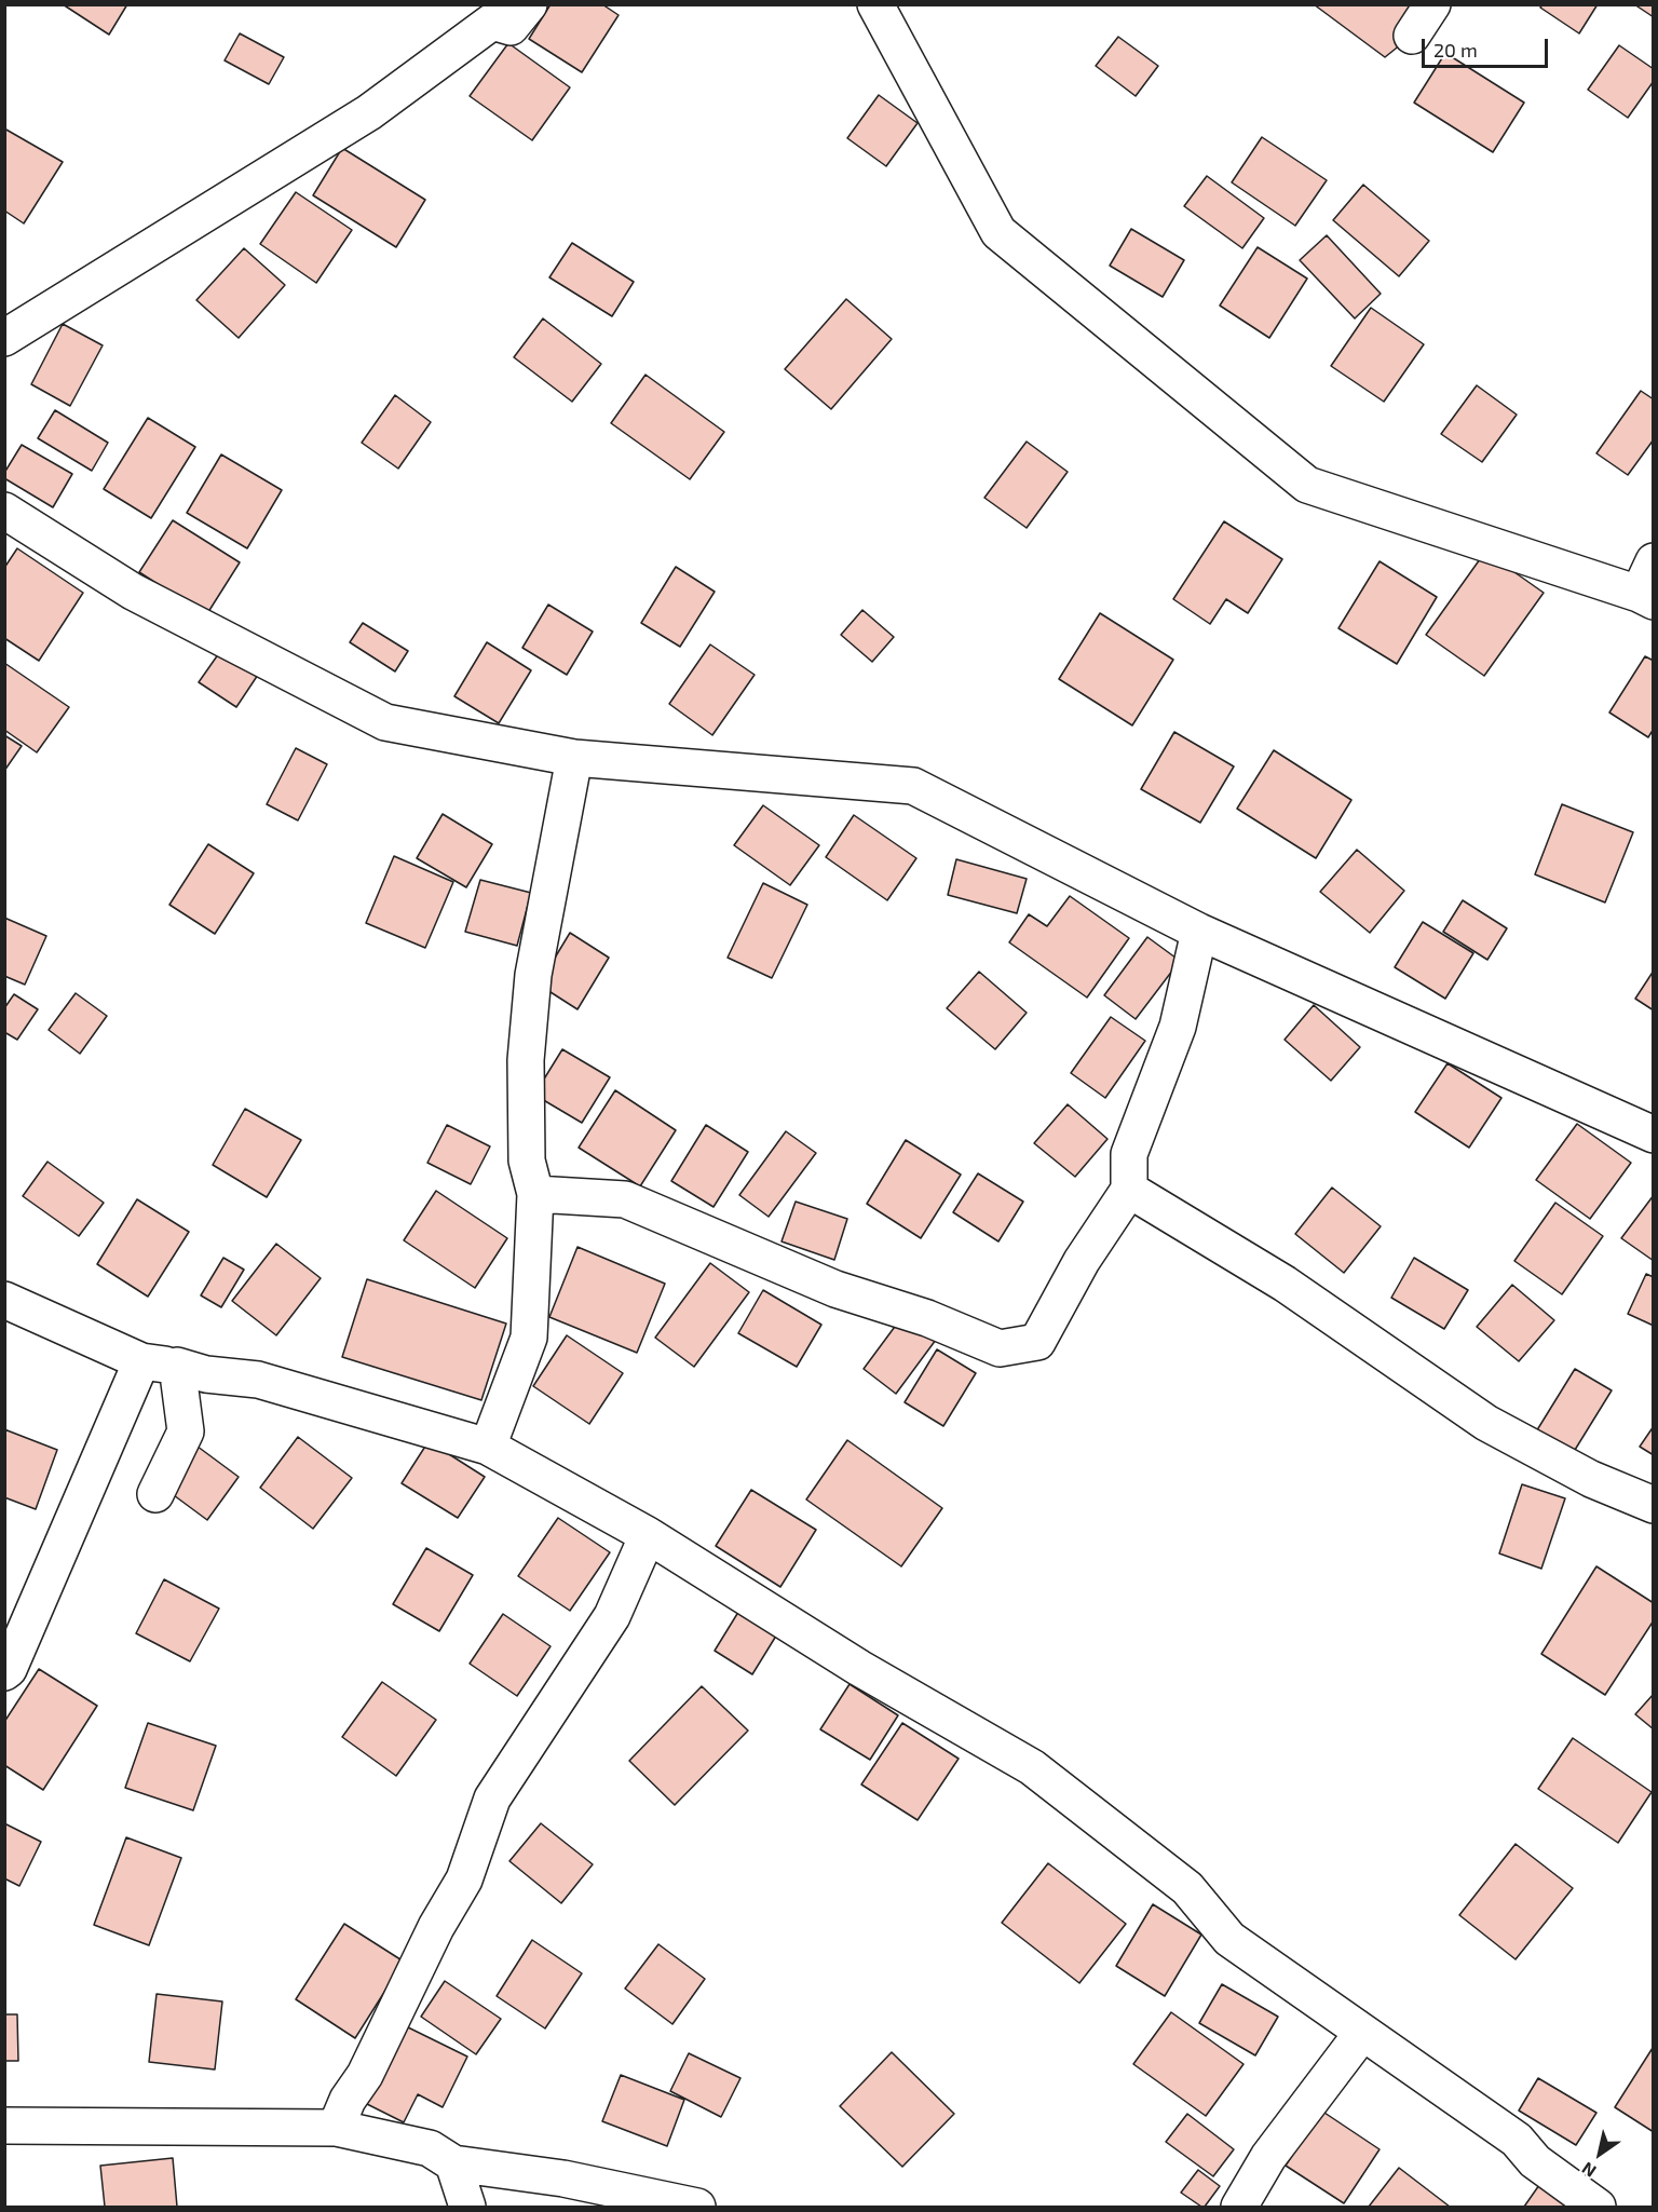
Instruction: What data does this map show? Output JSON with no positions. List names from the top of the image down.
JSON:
{
  "scale_bar": "20 m",
  "north": "bottom left"
}
